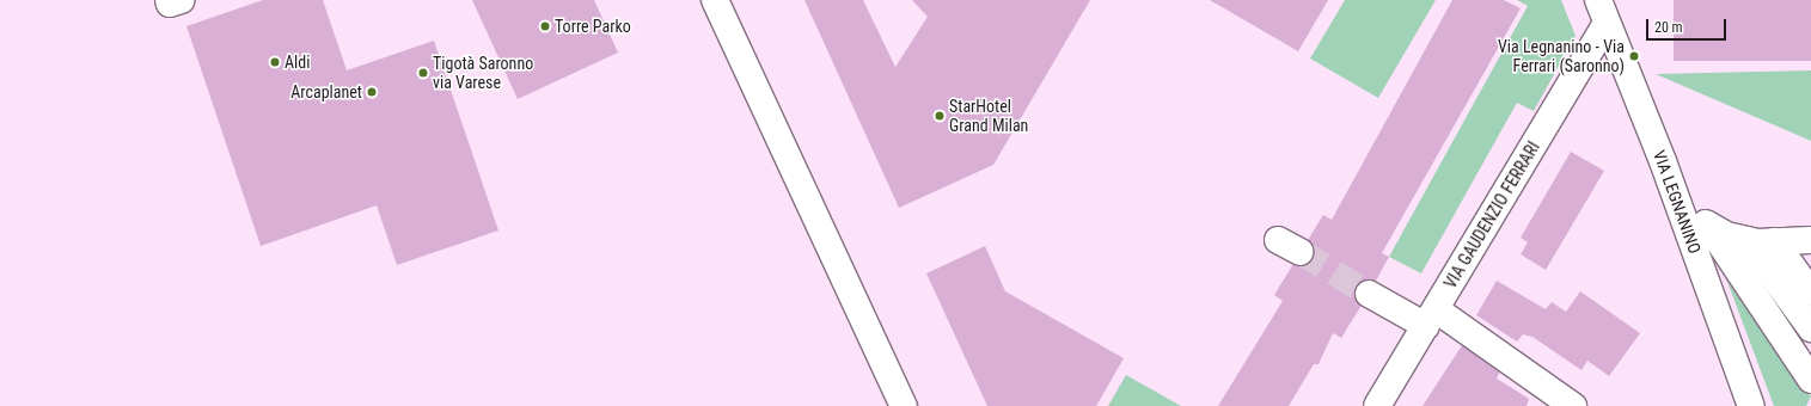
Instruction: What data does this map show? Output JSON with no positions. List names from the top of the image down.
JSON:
{
  "streets": {
    "street": ["VIA LEGNANINO", "VIA GAUDENZIO FERRARI"]
  },
  "crossings": [
    ["VIA LEGNANINO", "VIA GAUDENZIO FERRARI"]
  ],
  "places": [
    "Torre Parko",
    "Via Legnanino - Via Ferrari (Saronno)",
    "Aldi",
    "Tigotà Saronno via Varese",
    "Arcaplanet",
    "StarHotel Grand Milan"
  ],
  "scale_bar": "20 m"
}
